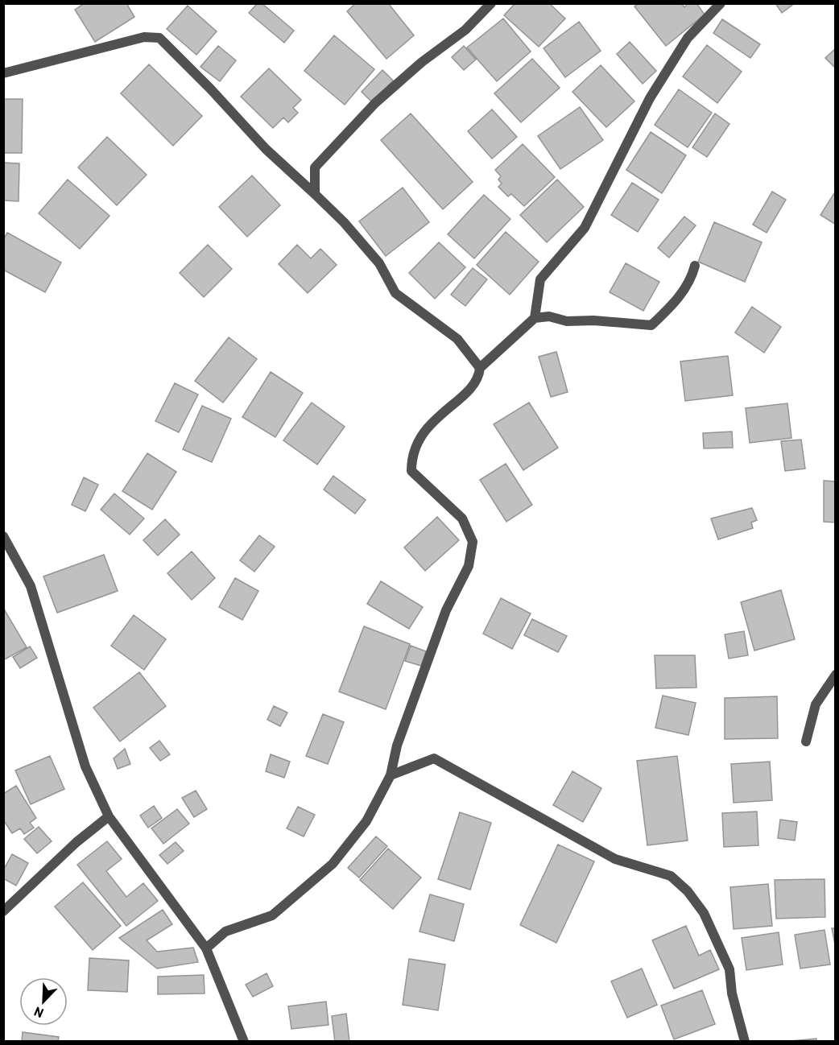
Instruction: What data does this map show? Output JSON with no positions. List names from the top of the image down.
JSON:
{
  "north": "bottom left"
}
